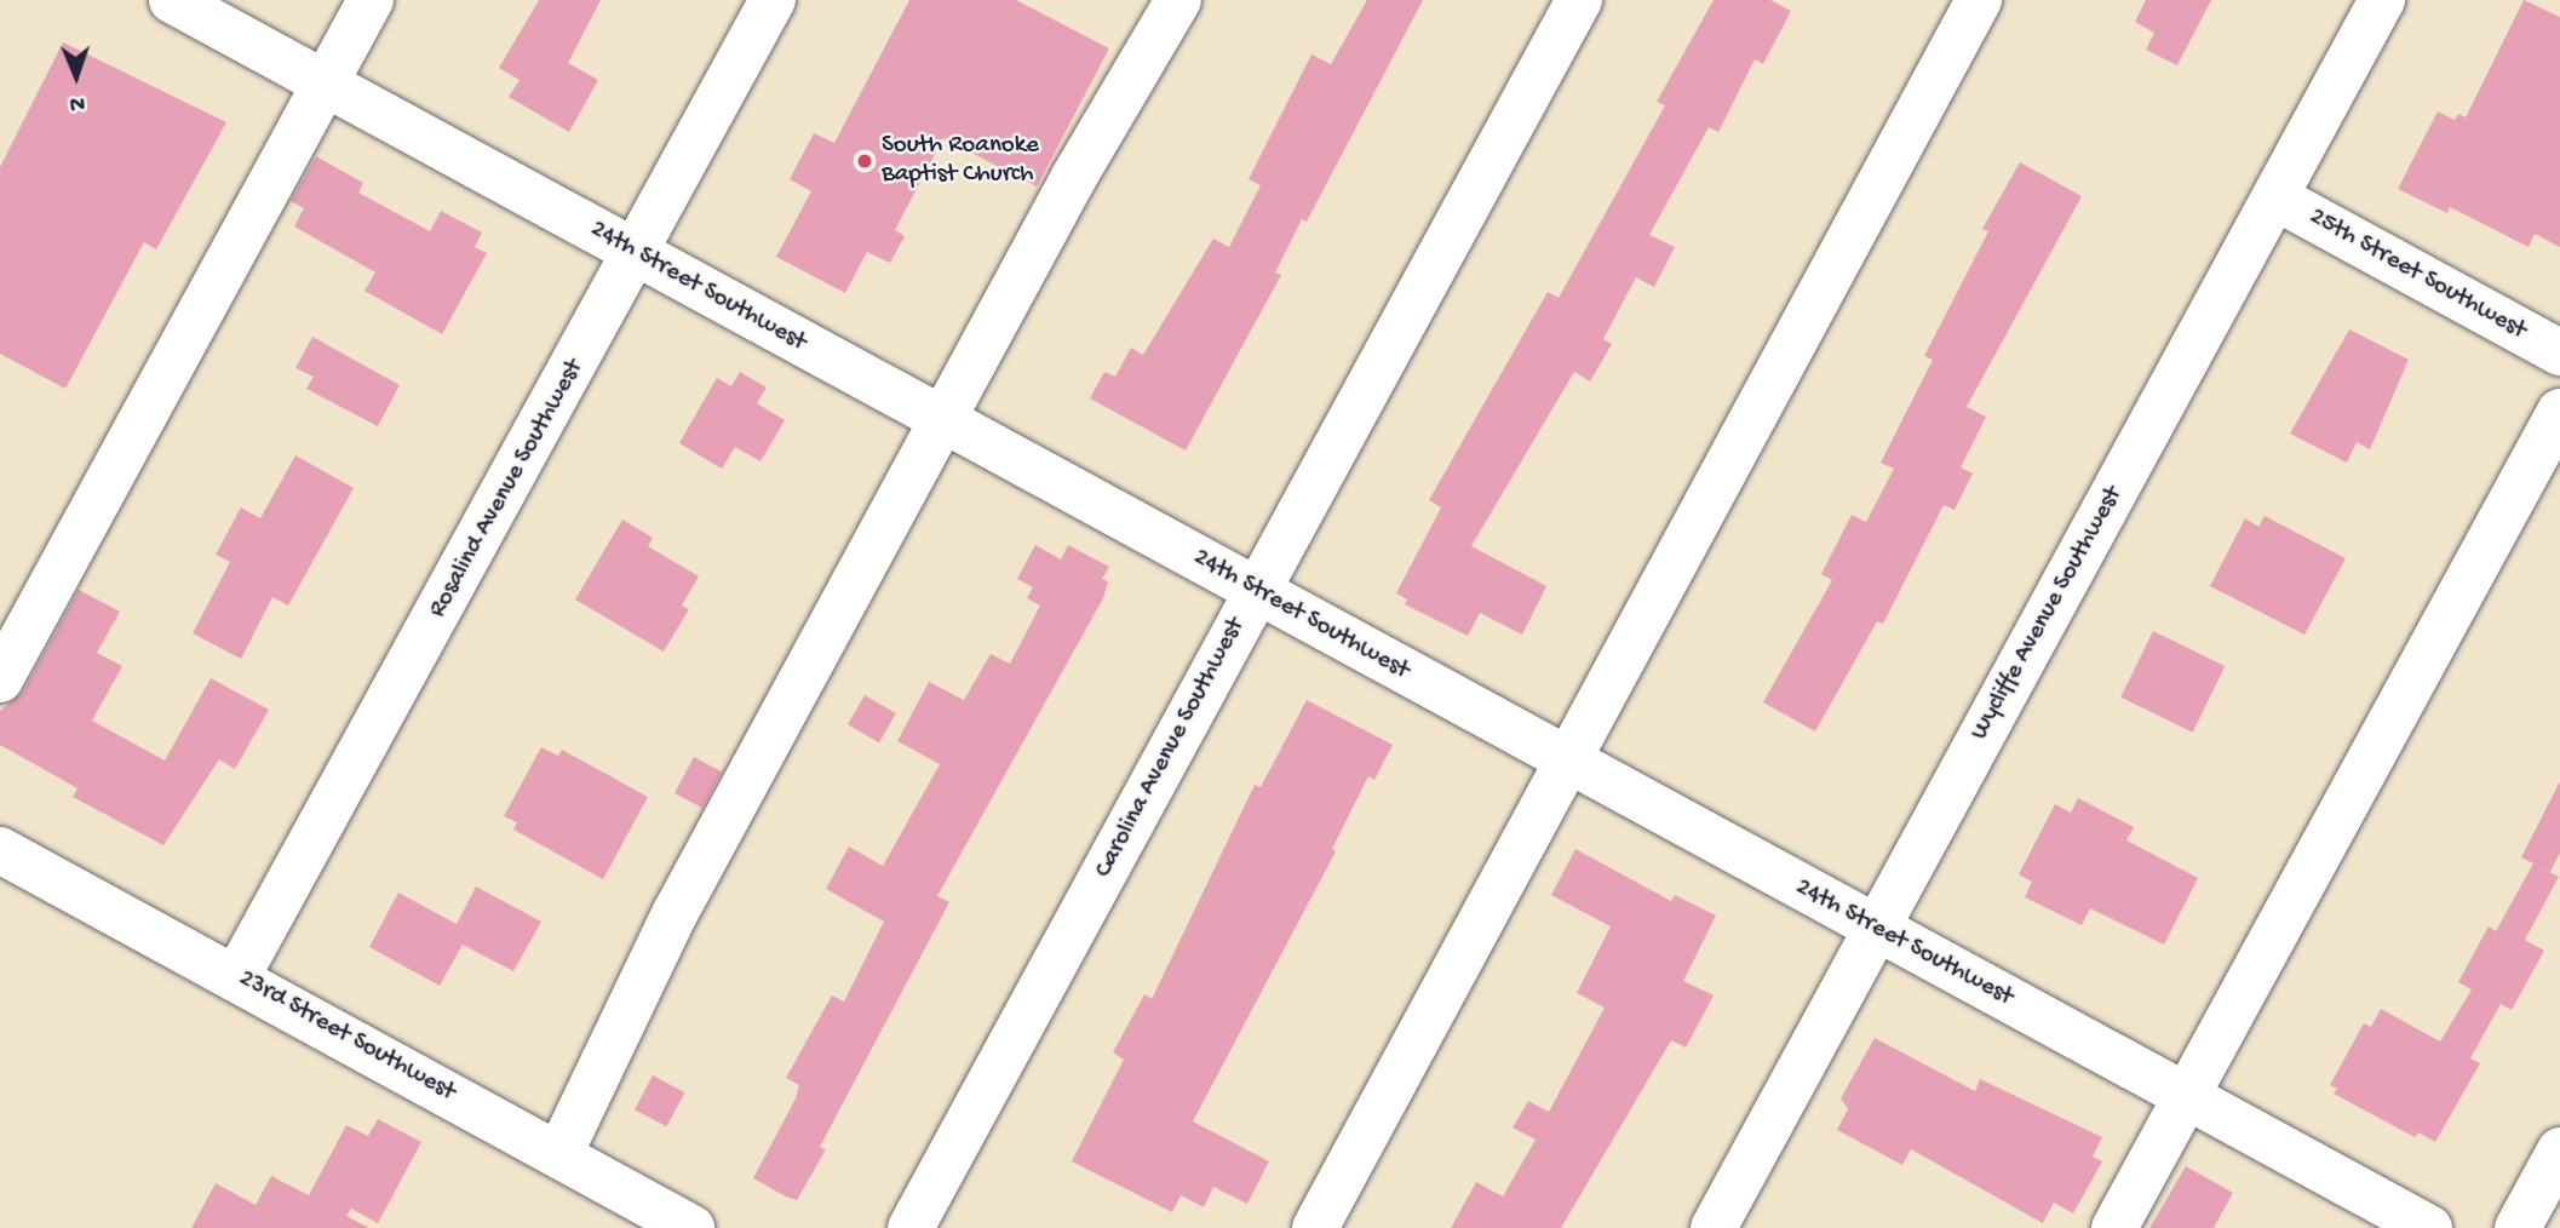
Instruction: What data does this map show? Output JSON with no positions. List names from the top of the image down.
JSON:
{
  "streets": {
    "street": [
      "25th Street Southwest",
      "24th Street Southwest",
      "Rosalind Avenue Southwest",
      "Wycliffe Avenue Southwest",
      "Carolina Avenue Southwest",
      "23rd Street Southwest"
    ]
  },
  "crossings": [
    ["25th Street Southwest", "Wycliffe Avenue Southwest"],
    ["24th Street Southwest", "Rosalind Avenue Southwest"],
    ["24th Street Southwest", "Wycliffe Avenue Southwest"],
    ["24th Street Southwest", "Carolina Avenue Southwest"],
    ["Rosalind Avenue Southwest", "23rd Street Southwest"]
  ],
  "places": ["South Roanoke Baptist Church"],
  "north": "bottom"
}
